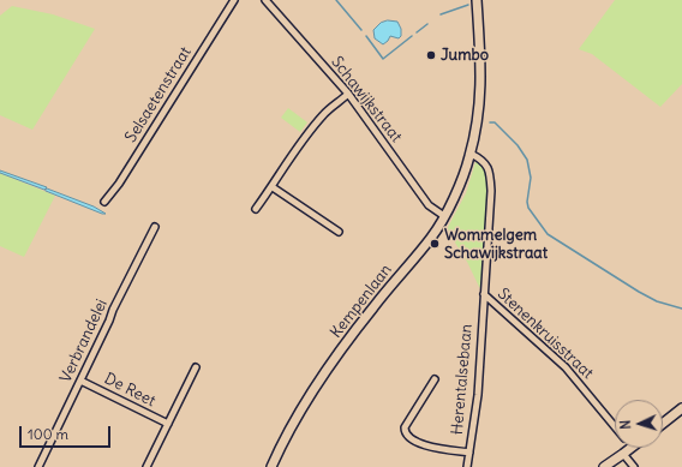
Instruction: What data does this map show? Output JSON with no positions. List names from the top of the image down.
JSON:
{
  "streets": {
    "main road": ["Kempenlaan"],
    "street": [
      "Selsaetenstraat",
      "Schawijkstraat",
      "Stenenkruisstraat",
      "Verbrandelei",
      "Herentalsebaan",
      "De Reet"
    ]
  },
  "crossings": [
    ["Schawijkstraat", "Kempenlaan"],
    ["Kempenlaan", "Herentalsebaan"],
    ["Stenenkruisstraat", "Herentalsebaan"],
    ["Verbrandelei", "De Reet"]
  ],
  "places": ["Jumbo", "Wommelgem Schawijkstraat"],
  "scale_bar": "100 m",
  "north": "left"
}
